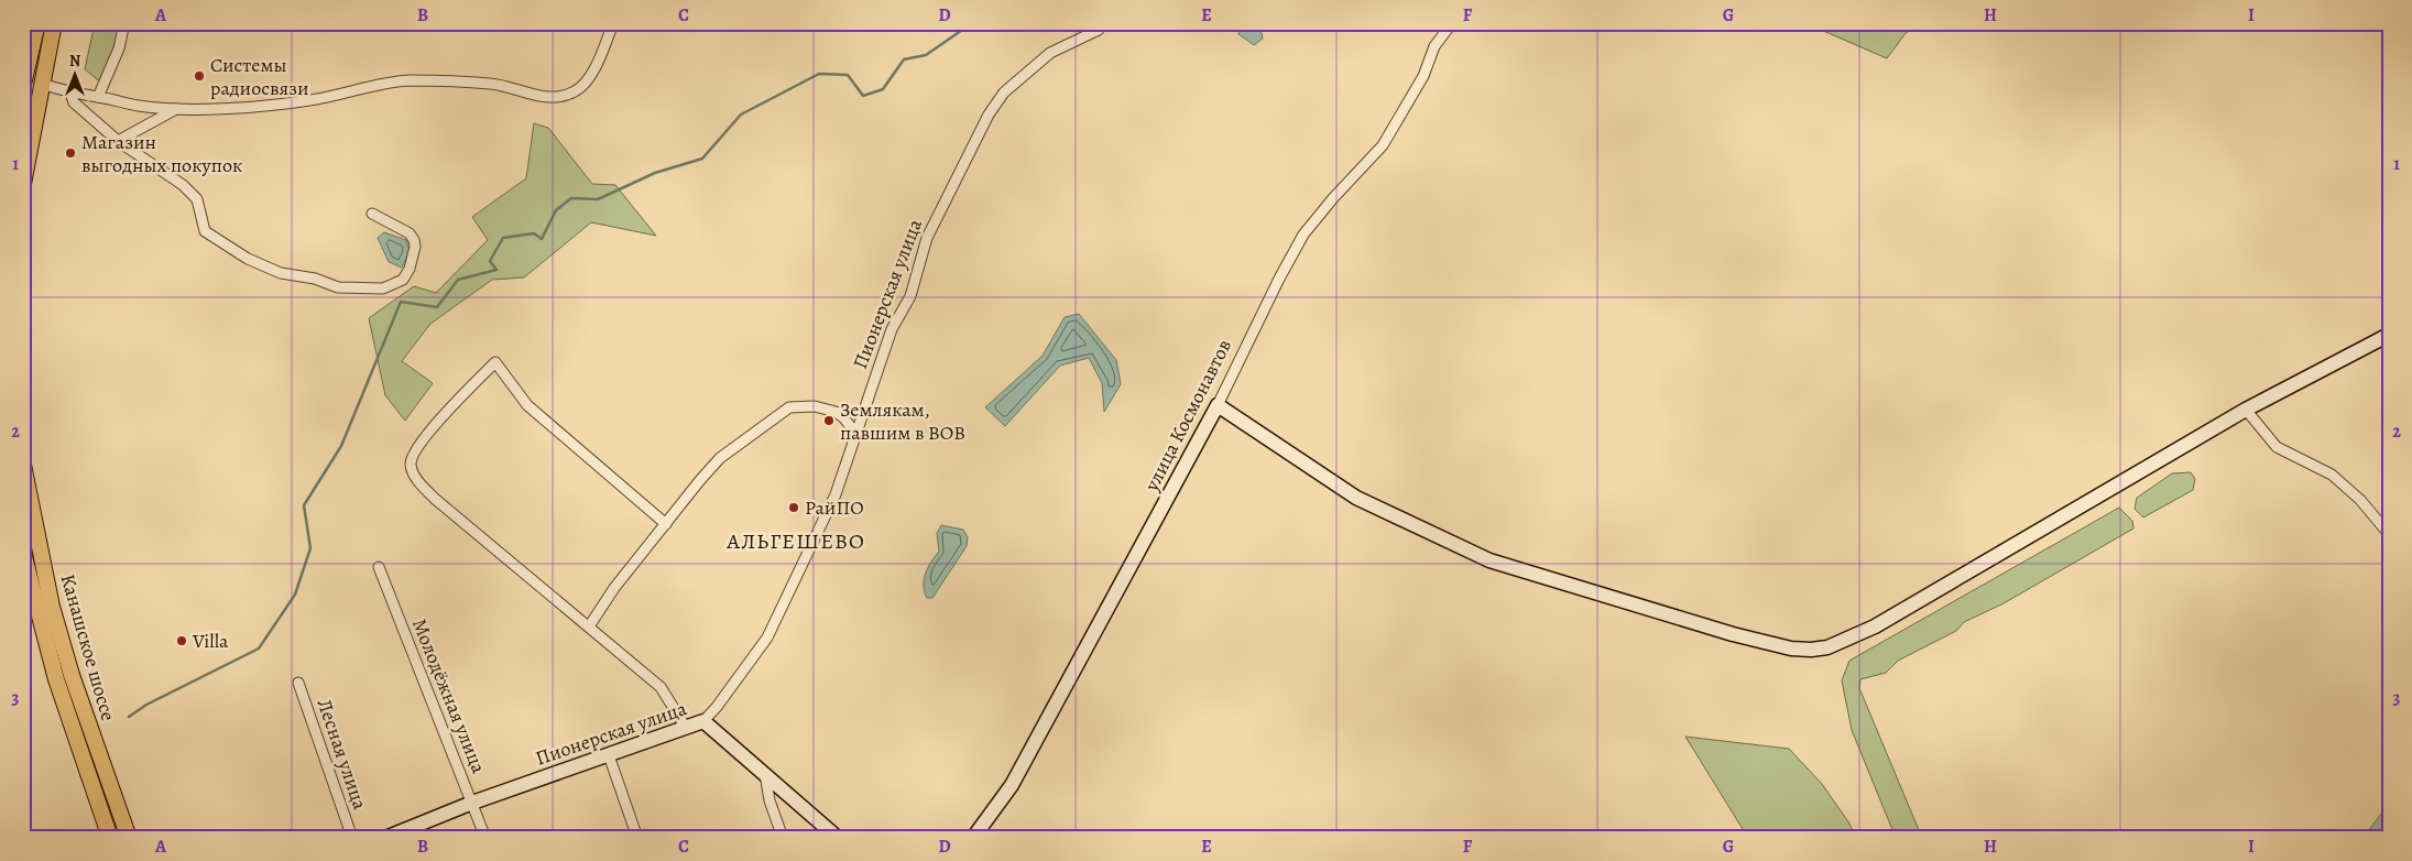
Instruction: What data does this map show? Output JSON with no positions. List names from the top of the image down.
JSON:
{
  "streets": {
    "main road": ["Канашское шоссе"],
    "street": [
      "Пионерская улица",
      "улица Космонавтов",
      "Молодёжная улица",
      "Лесная улица"
    ]
  },
  "crossings": [
    ["Пионерская улица", "Молодёжная улица"]
  ],
  "districts": ["АЛЬГЕШЕВО"],
  "places": [
    "Системы радиосвязи",
    "Магазин выгодных покупок",
    "Землякам, павшим в ВОВ",
    "РайПО",
    "Villa"
  ],
  "north": "top",
  "grid": {
    "columns": [
      "A",
      "B",
      "C",
      "D",
      "E",
      "F",
      "G",
      "H",
      "I"
    ],
    "rows": ["1", "2", "3"]
  }
}
